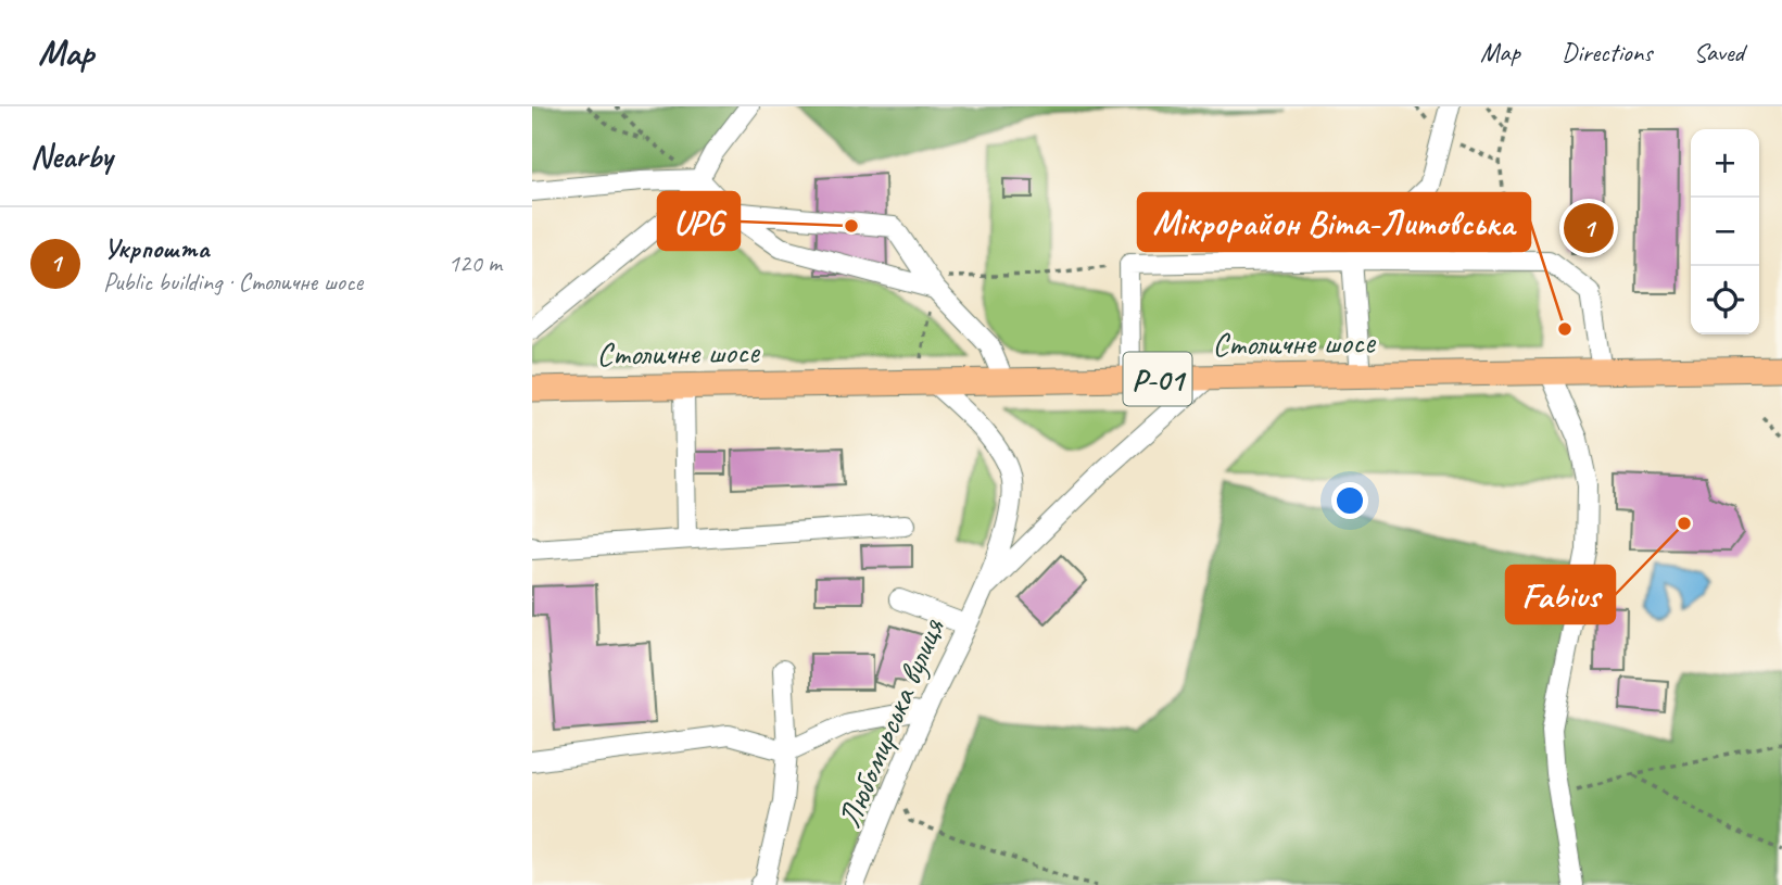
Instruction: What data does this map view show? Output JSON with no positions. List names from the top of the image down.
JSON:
{
  "streets": {
    "main road": ["Столичне шосе", "Р-01"],
    "street": ["Любомирська вулиця"]
  },
  "crossings": [
    ["Столичне шосе", "Любомирська вулиця"]
  ],
  "places": ["UPG", "Мікрорайон Віта-Литовська", "Fabius"],
  "page": {
    "header": "Map",
    "nav": ["Map", "Directions", "Saved"],
    "heading": "Nearby",
    "map_buttons": ["+", "−"],
    "pins": "1",
    "list": [
      {
        "mark": "1",
        "name": "Укрпошта",
        "note": "Public building · Столичне шосе",
        "value": "120 m"
      }
    ]
  }
}
